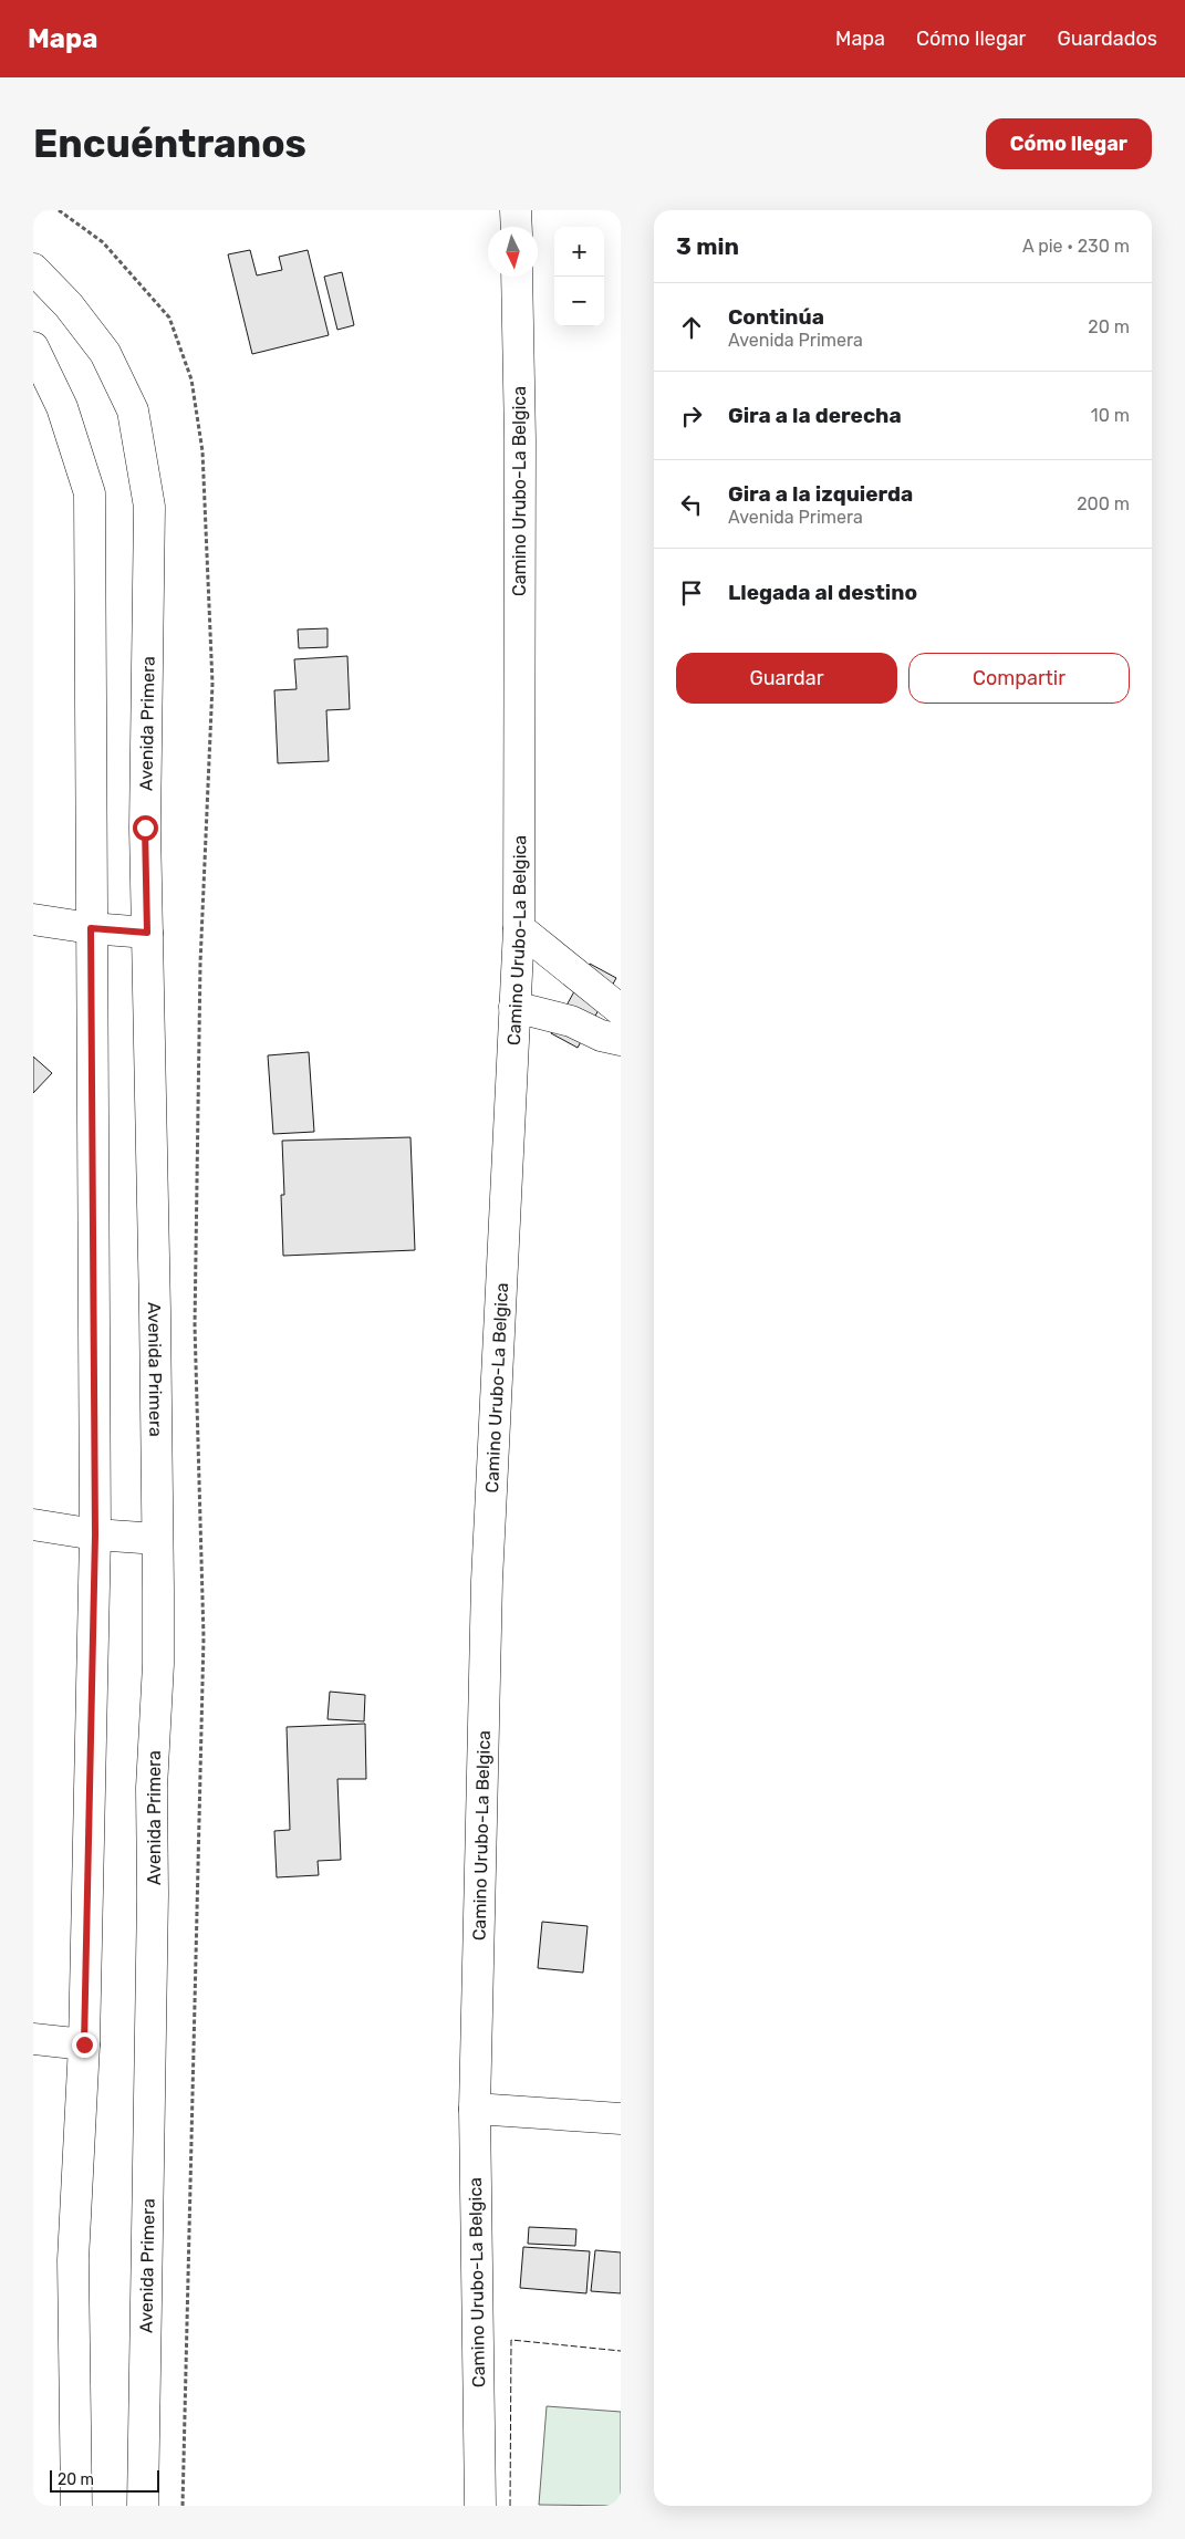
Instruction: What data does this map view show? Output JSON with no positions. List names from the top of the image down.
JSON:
{
  "streets": {
    "street": ["Camino Urubo-La Belgica", "Avenida Primera"]
  },
  "scale_bar": "20 m",
  "north": "bottom",
  "page": {
    "header": "Mapa",
    "nav": ["Mapa", "Cómo llegar", "Guardados"],
    "buttons": [
      "Cómo llegar",
      ["Guardar", "Compartir"]
    ],
    "title": "Encuéntranos",
    "heading": ["3 min", "A pie · 230 m"],
    "map_buttons": ["+", "−"],
    "list": [
      ["Continúa", "Avenida Primera", "20 m"],
      ["Gira a la derecha", "10 m"],
      ["Gira a la izquierda", "Avenida Primera", "200 m"],
      "Llegada al destino"
    ],
    "scale": "20 m"
  }
}
